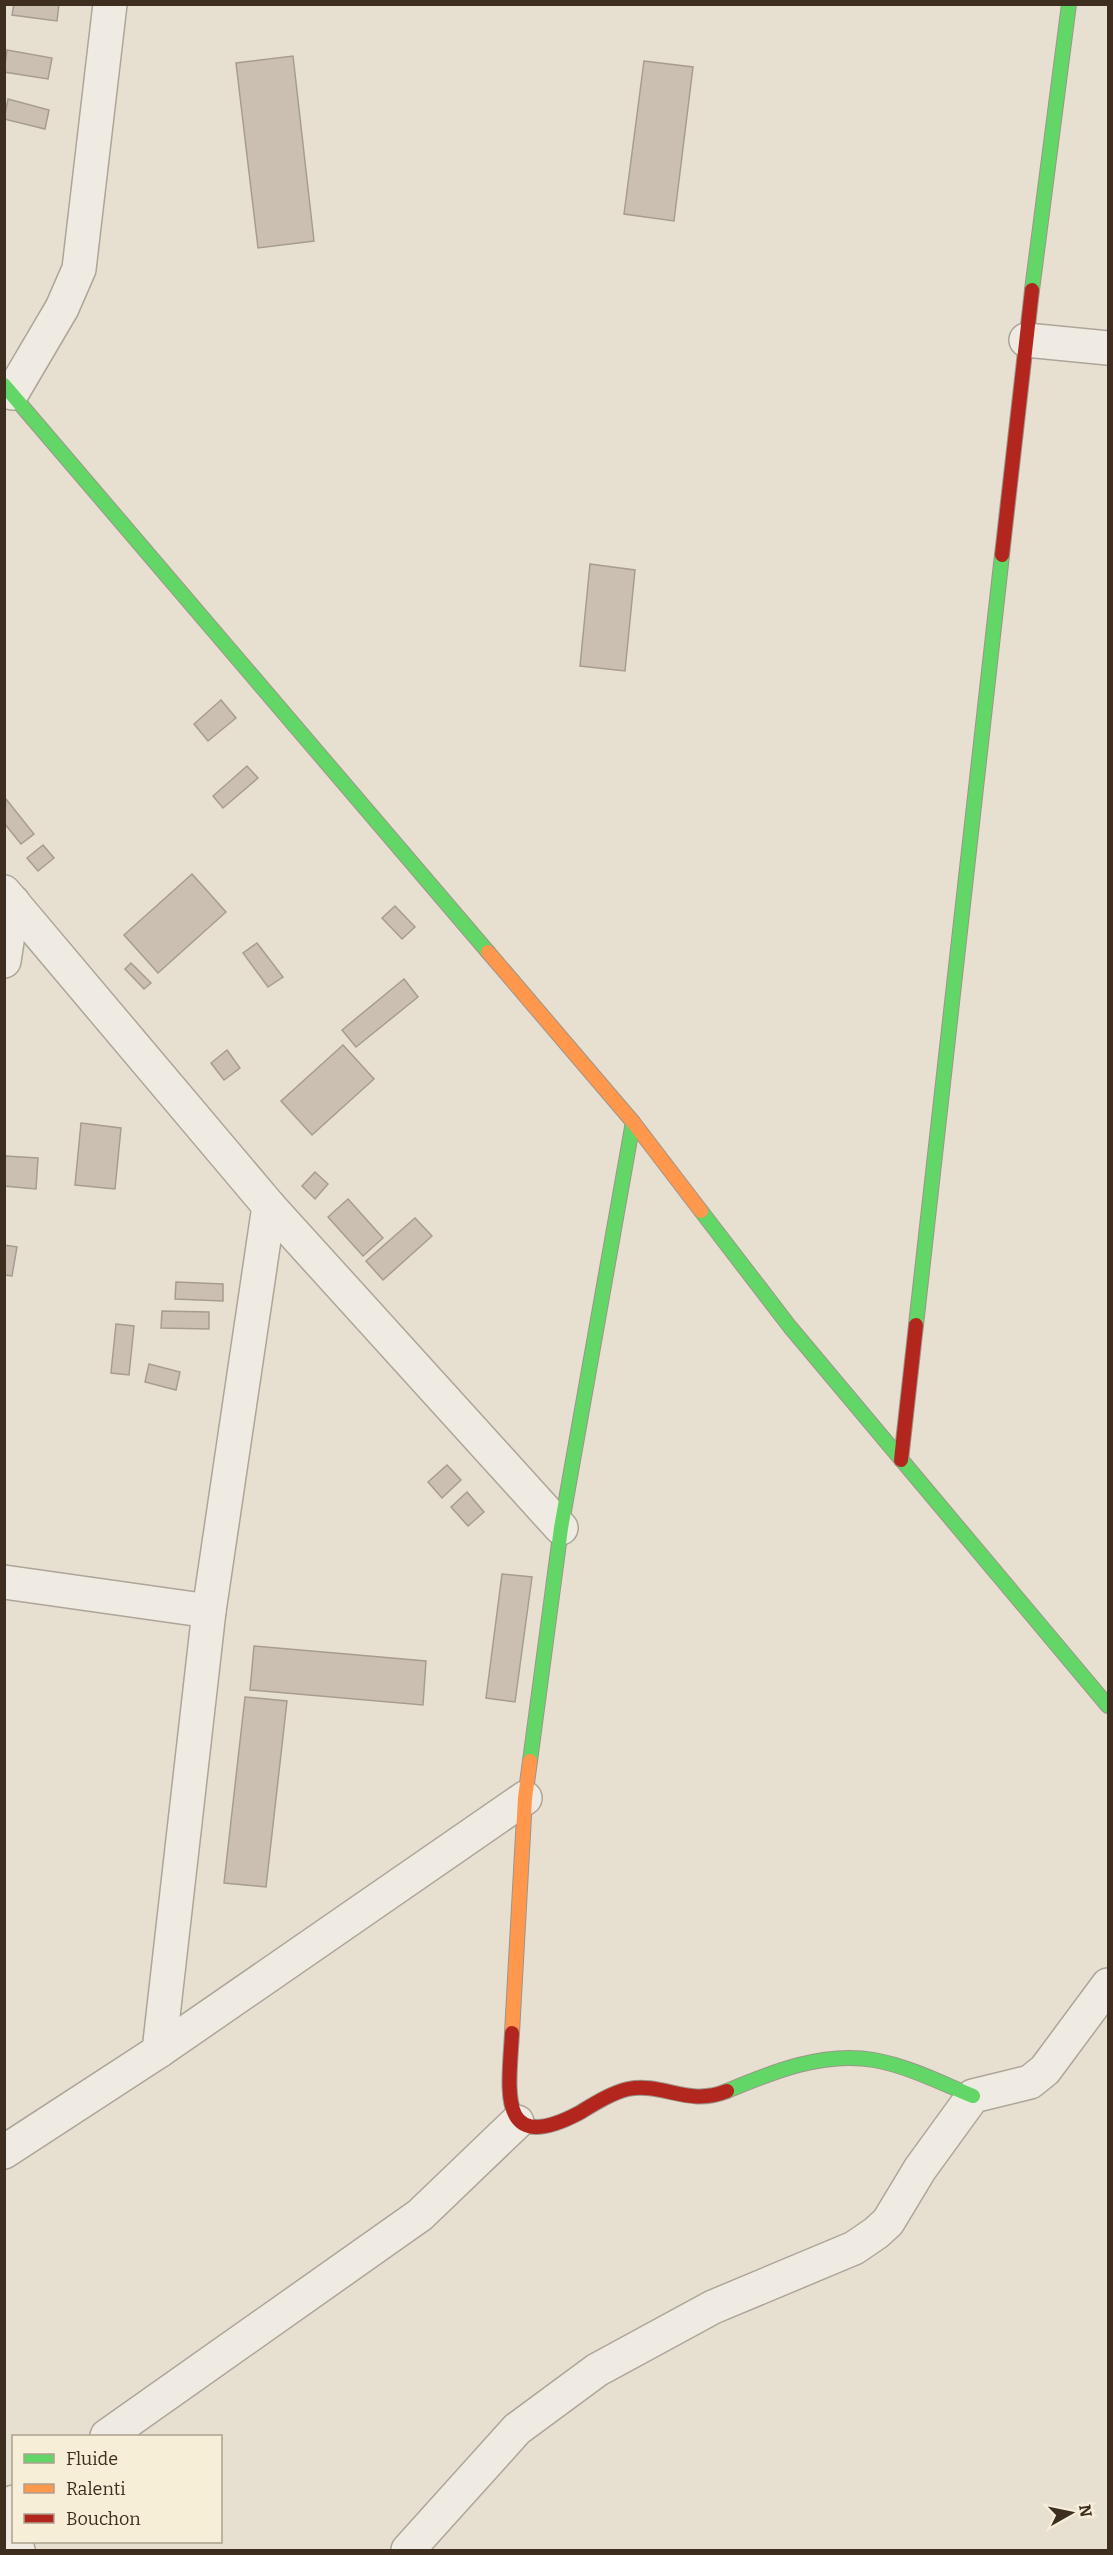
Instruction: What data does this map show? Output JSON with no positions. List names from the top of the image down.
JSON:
{
  "legend": ["Fluide", "Ralenti", "Bouchon"],
  "north": "right"
}
